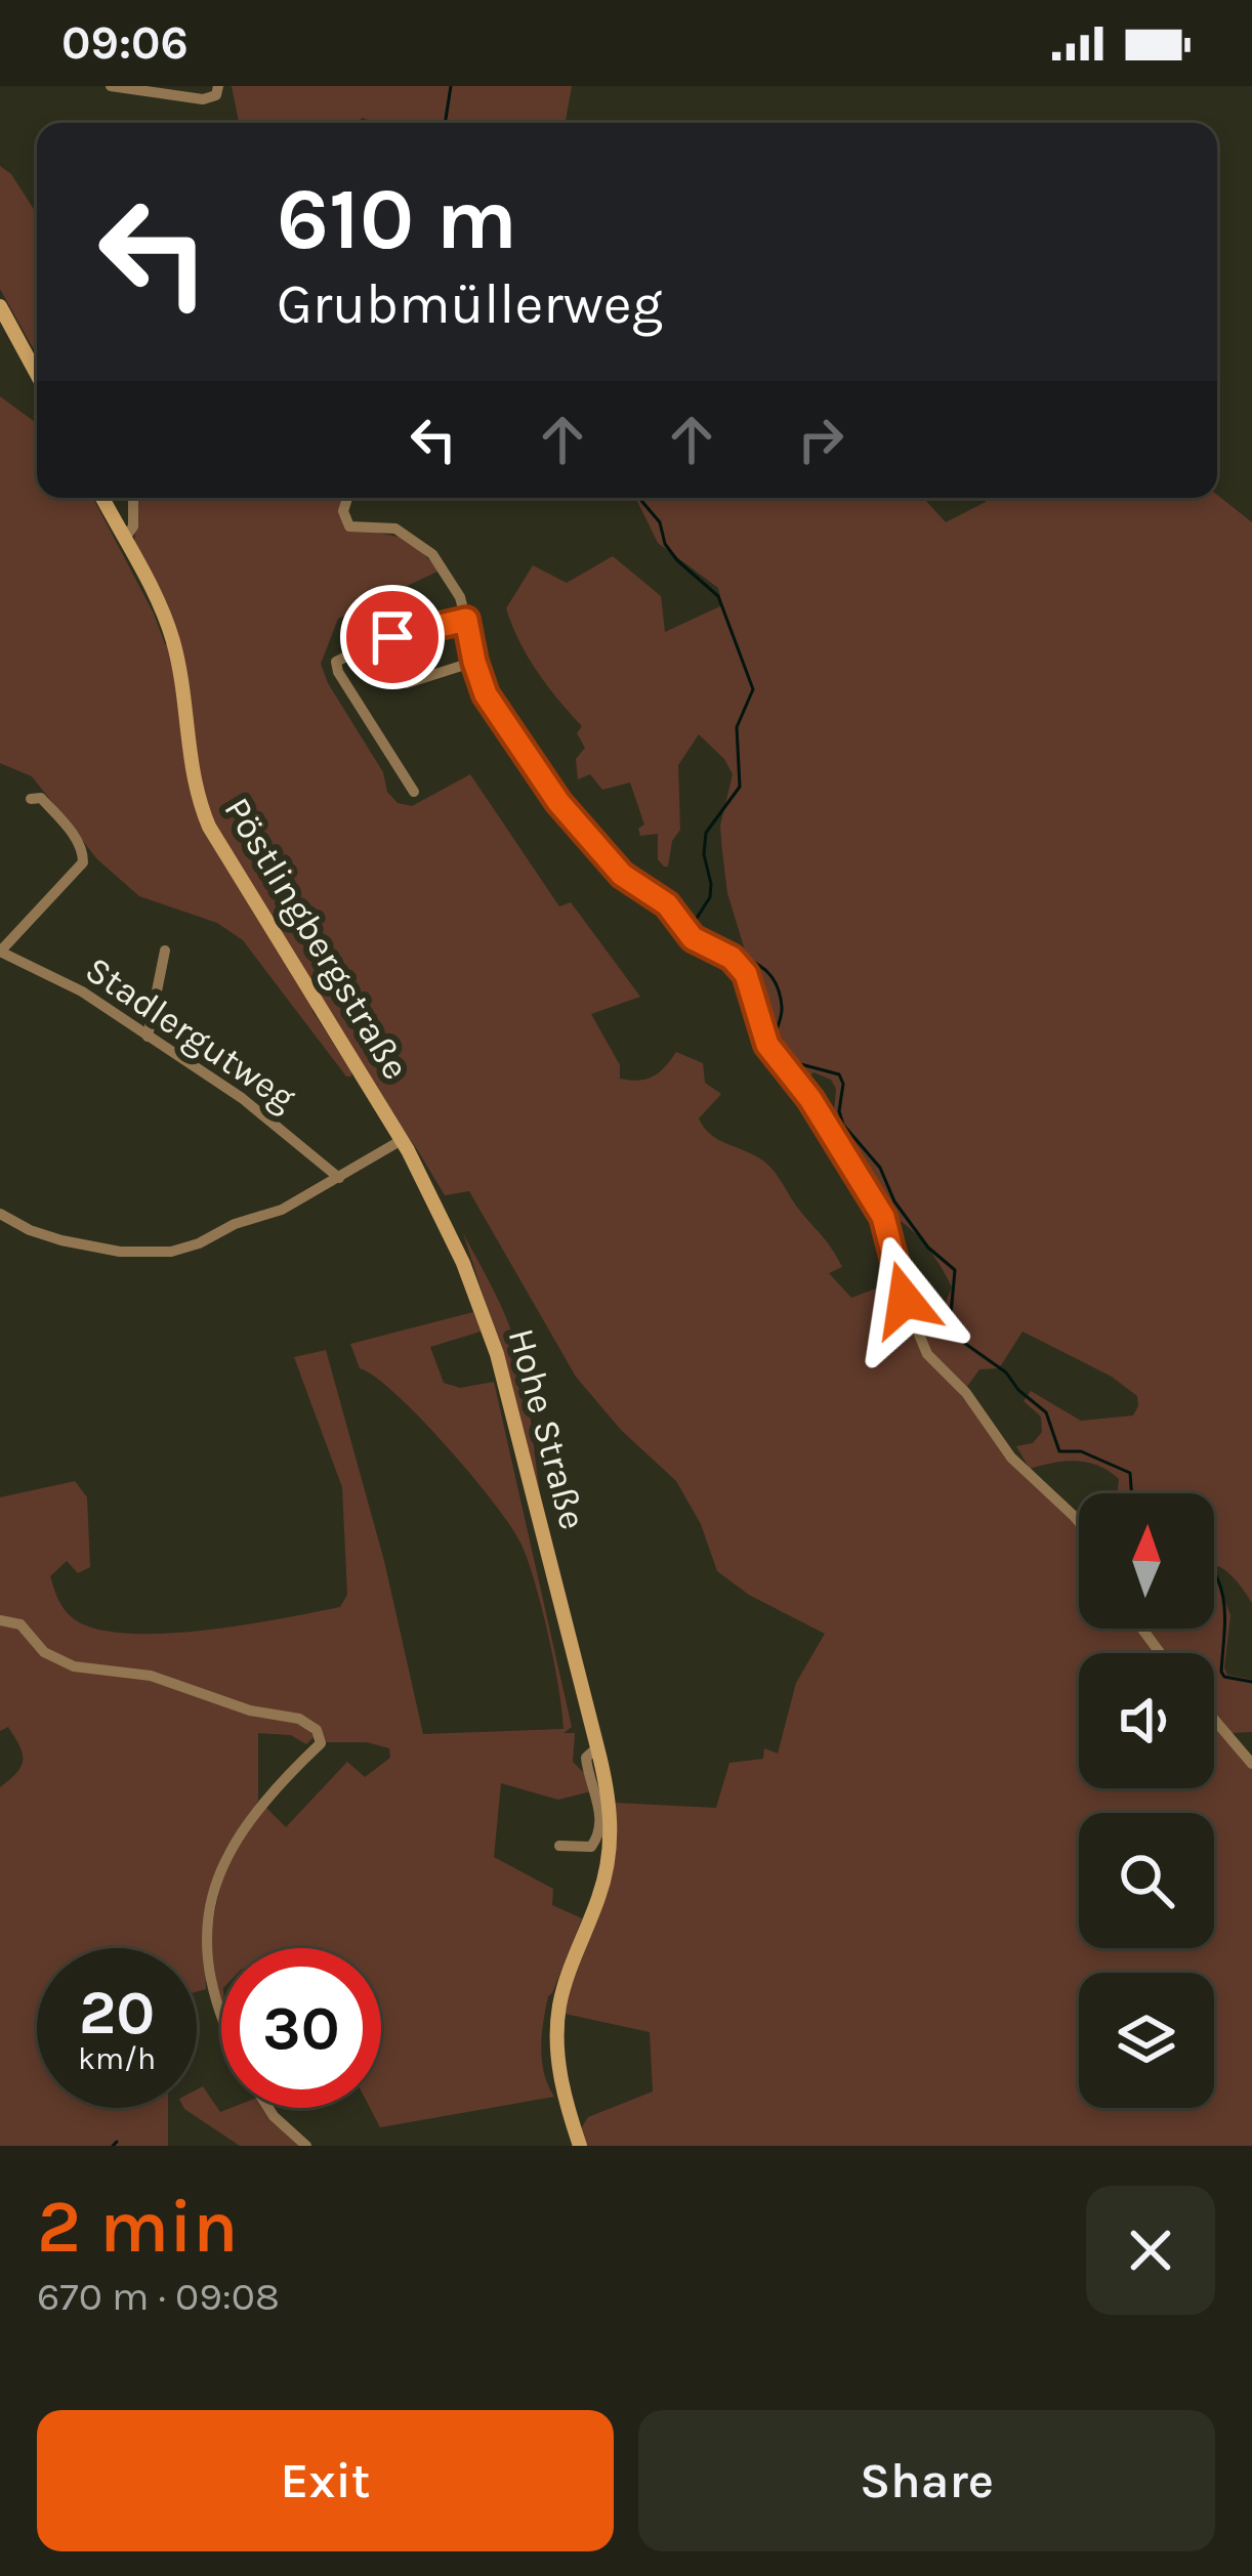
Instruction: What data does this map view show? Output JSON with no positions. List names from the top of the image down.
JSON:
{
  "streets": {
    "main road": ["Pöstlingbergstraße", "Hohe Straße"],
    "street": ["Stadlergutweg"]
  },
  "crossings": [
    ["Pöstlingbergstraße", "Hohe Straße"]
  ],
  "north": "top",
  "page": {
    "status": "09:06",
    "turn": ["610 m", "Grubmüllerweg"],
    "speed": "20 km/h",
    "limit": "30",
    "heading": ["2 min", "670 m · 09:08"],
    "buttons": ["Exit", "Share"]
  }
}
